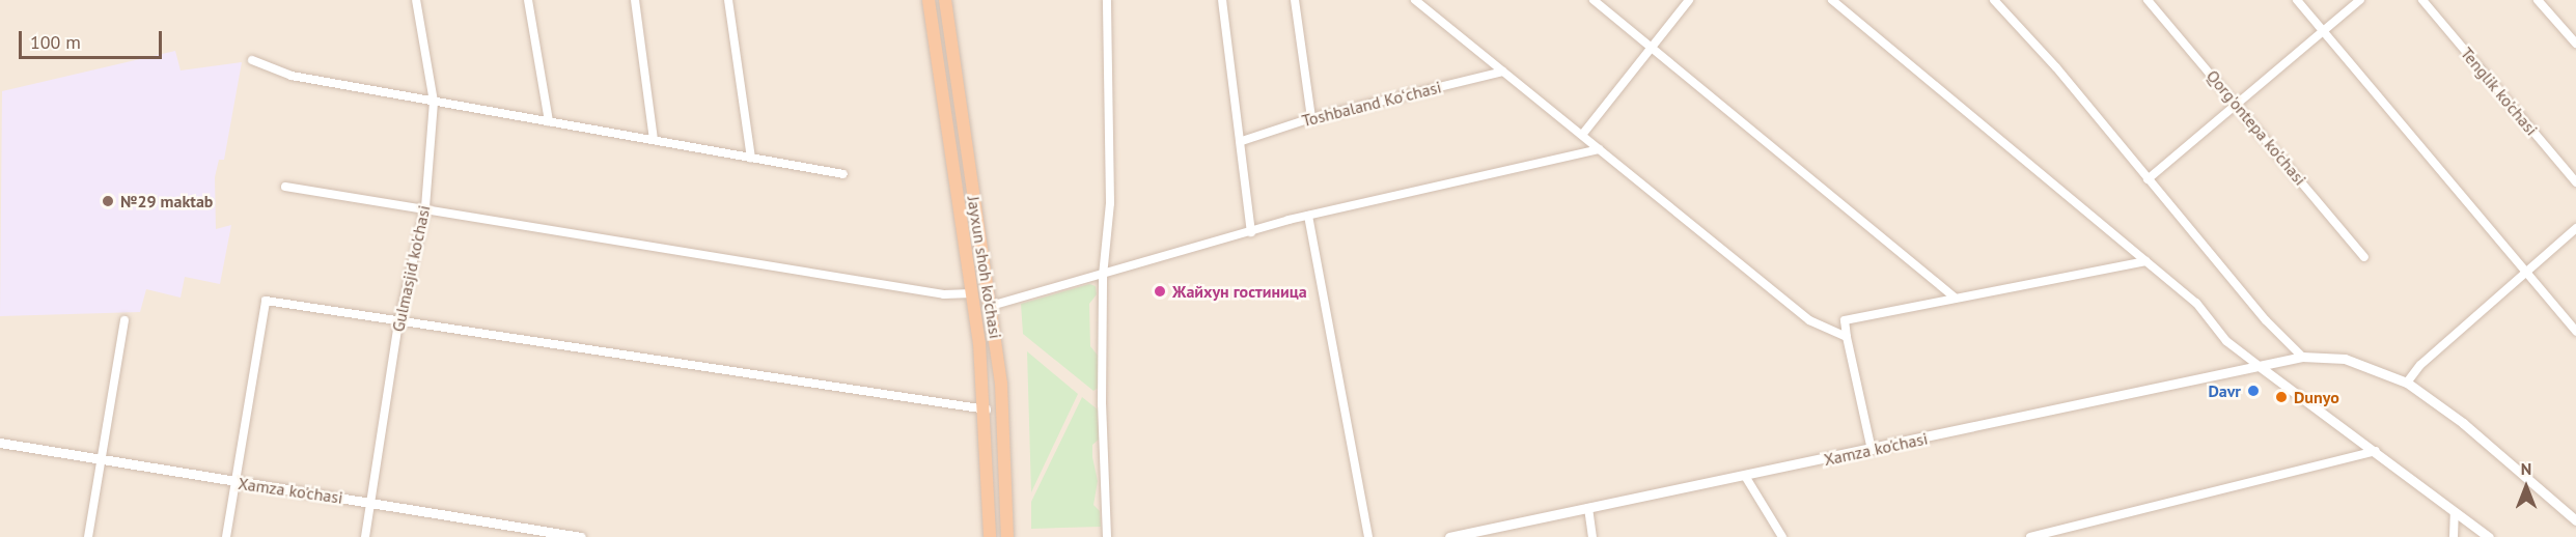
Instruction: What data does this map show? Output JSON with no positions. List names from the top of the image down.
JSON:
{
  "streets": {
    "highway": ["Jayxun shoh ko'chasi"],
    "street": [
      "Tenglik ko'chasi",
      "Toshbaland Koʻchasi",
      "Qorg'ontepa ko'chasi",
      "Gulmasjid ko'chasi",
      "Xamza ko'chasi"
    ]
  },
  "crossings": [
    ["Gulmasjid ko'chasi", "Xamza ko'chasi"]
  ],
  "places": [
    "№29 maktab",
    "Жайхун гостиница",
    "Davr",
    "Dunyo"
  ],
  "scale_bar": "100 m",
  "north": "top"
}
